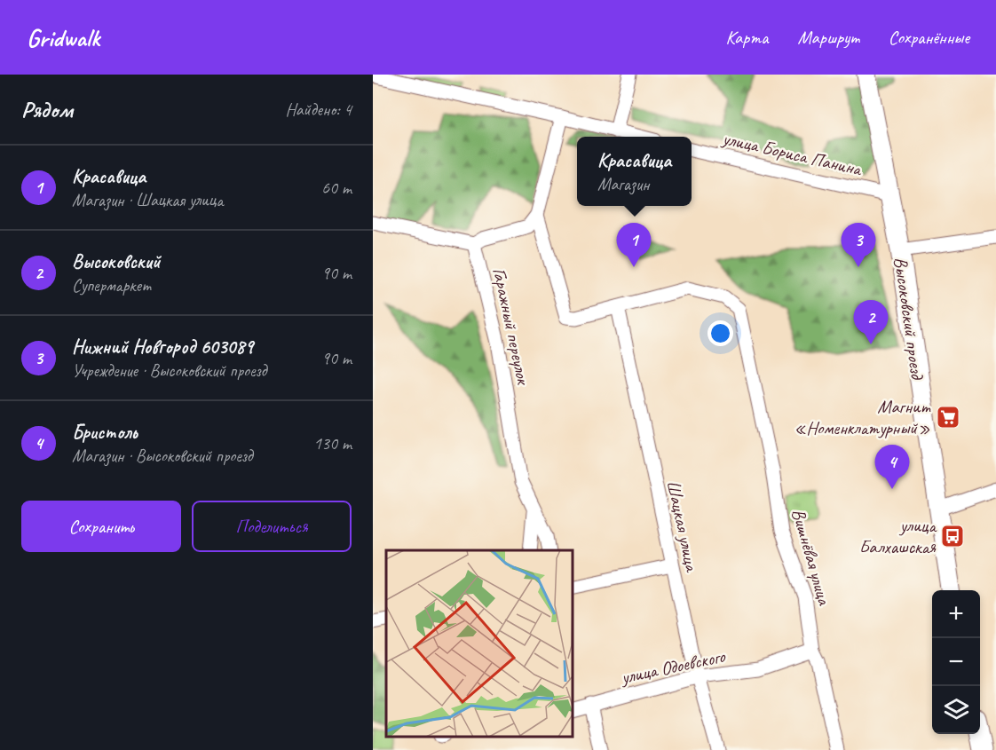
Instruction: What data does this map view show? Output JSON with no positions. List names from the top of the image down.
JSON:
{
  "streets": {
    "street": [
      "улица Бориса Панина",
      "Высоковский проезд",
      "Гаражный переулок",
      "Шацкая улица",
      "Вишнёвая улица",
      "улица Одоевского"
    ]
  },
  "crossings": [
    ["улица Бориса Панина", "Высоковский проезд"],
    ["Шацкая улица", "Вишнёвая улица"],
    ["Шацкая улица", "улица Одоевского"],
    ["Вишнёвая улица", "улица Одоевского"]
  ],
  "places": {
    "supermarket": ["Магнит «Номенклатурный»"],
    "bus stop": ["улица Балхашская"]
  },
  "page": {
    "header": "Gridwalk",
    "nav": ["Карта", "Маршрут", "Сохранённые"],
    "heading": ["Рядом", "Найдено: 4"],
    "popup": ["Красавица", "Магазин"],
    "list": [
      {
        "mark": "1",
        "name": "Красавица",
        "note": "Магазин · Шацкая улица",
        "value": "60 m"
      },
      {
        "mark": "2",
        "name": "Высоковский",
        "note": "Супермаркет",
        "value": "90 m"
      },
      {
        "mark": "3",
        "name": "Нижний Новгород 603089",
        "note": "Учреждение · Высоковский проезд",
        "value": "90 m"
      },
      {
        "mark": "4",
        "name": "Бристоль",
        "note": "Магазин · Высоковский проезд",
        "value": "130 m"
      }
    ],
    "pins": [
      "1",
      "3",
      "2",
      "4"
    ],
    "buttons": ["Сохранить", "Поделиться"],
    "map_buttons": ["+", "−"]
  }
}
